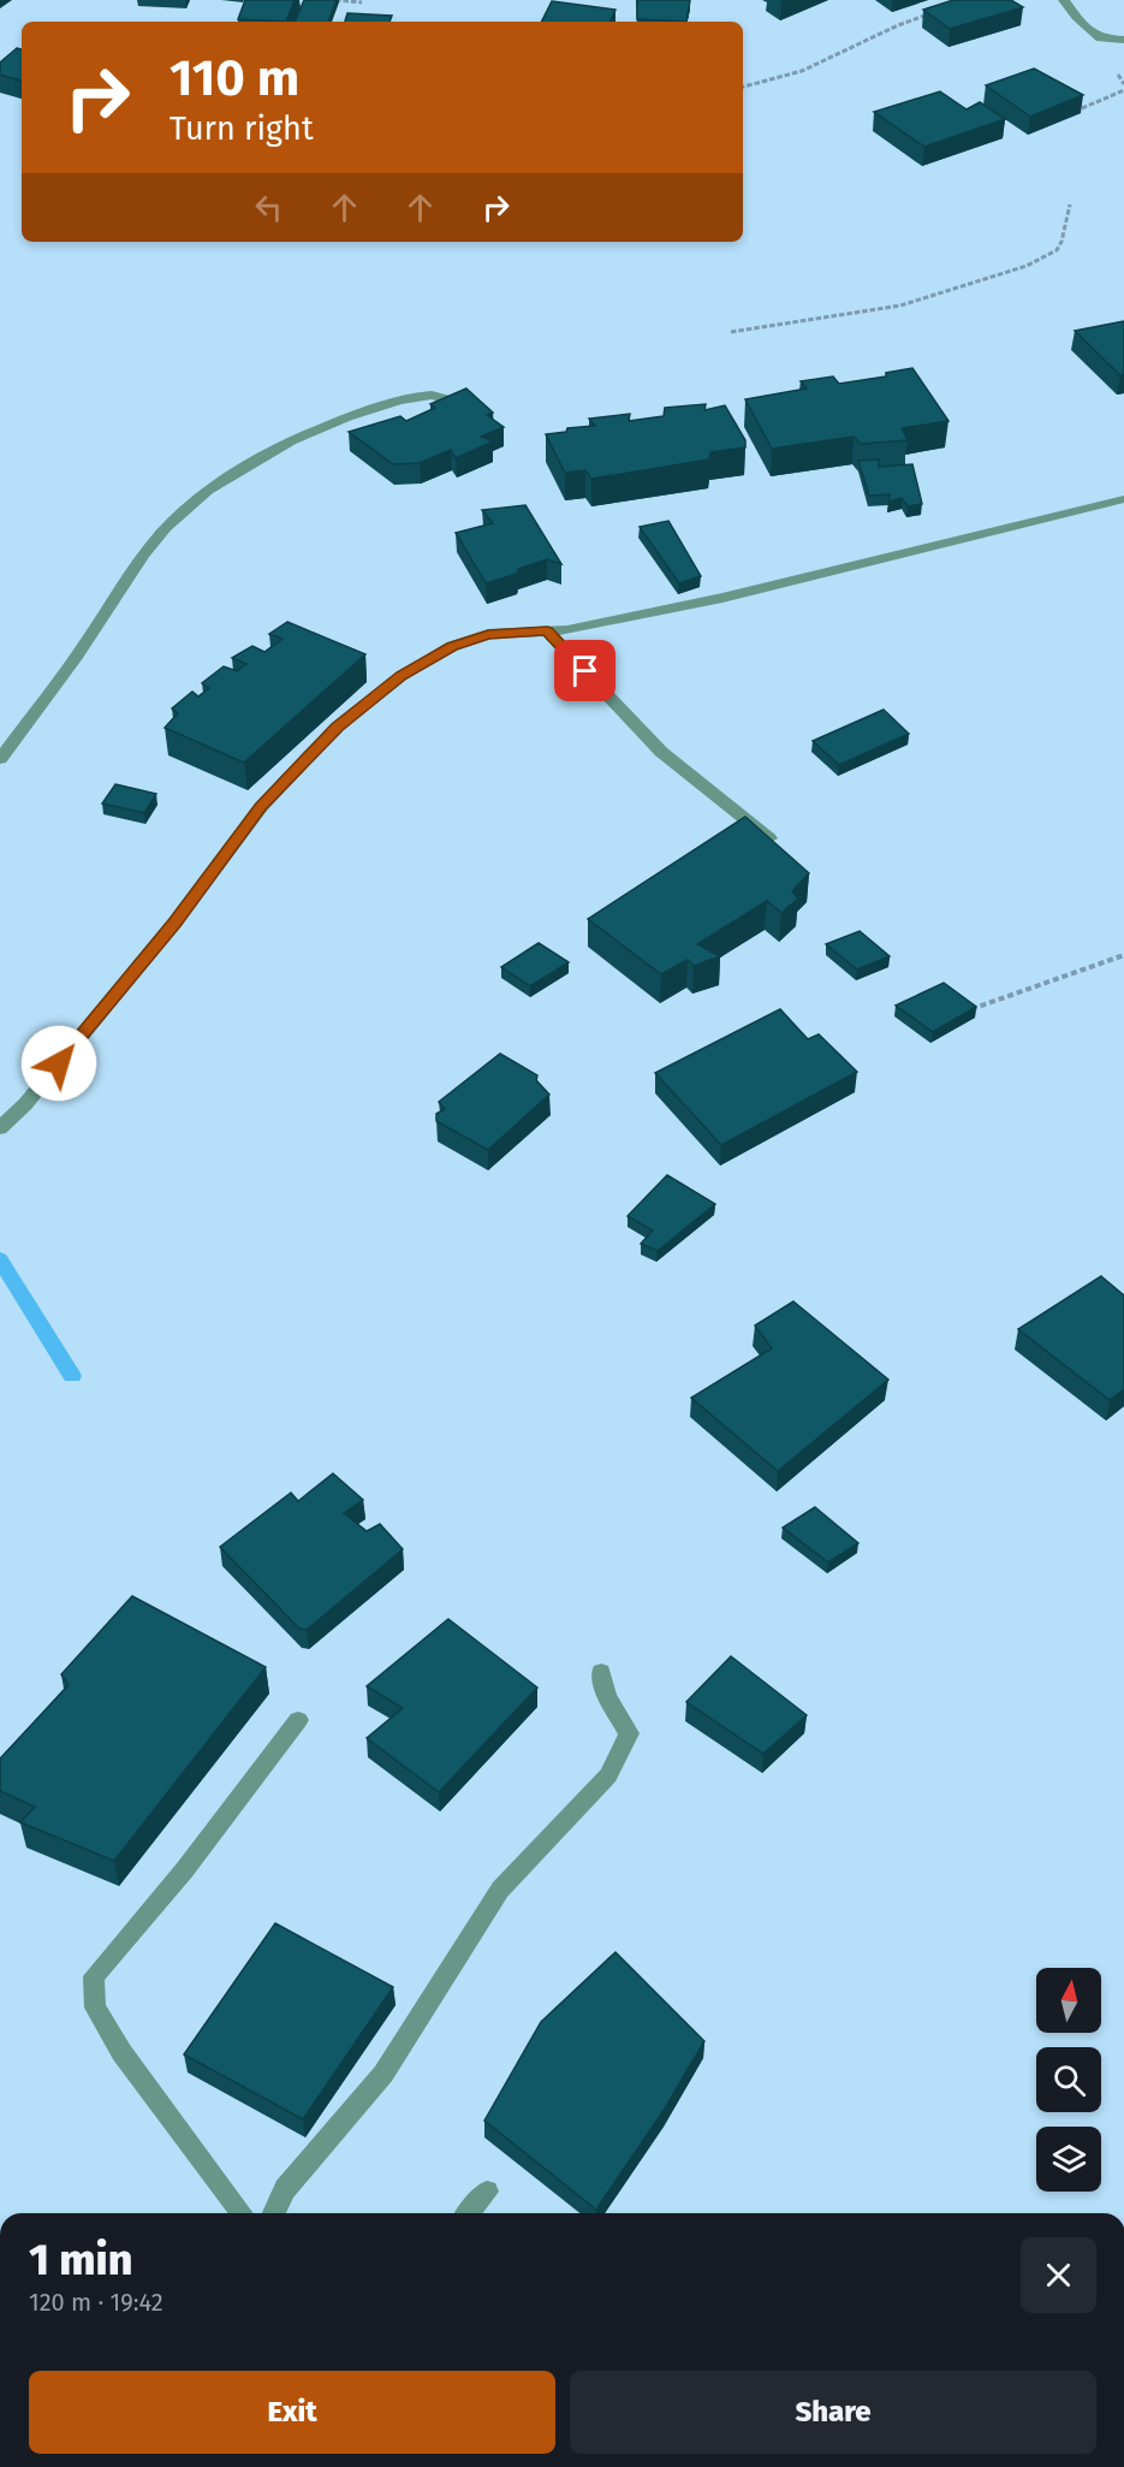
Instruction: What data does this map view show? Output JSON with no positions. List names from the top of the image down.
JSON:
{
  "north": "top",
  "page": {
    "turn": ["110 m", "Turn right"],
    "heading": ["1 min", "120 m · 19:42"],
    "buttons": ["Exit", "Share"]
  }
}
